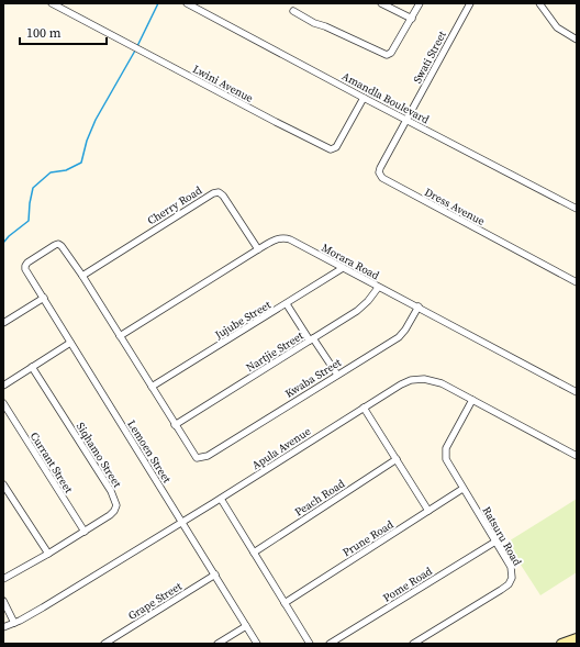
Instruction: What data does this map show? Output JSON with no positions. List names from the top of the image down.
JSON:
{
  "streets": {
    "street": [
      "Swati Street",
      "Lwini Avenue",
      "Amandla Boulevard",
      "Cherry Road",
      "Dress Avenue",
      "Morara Road",
      "Jujube Street",
      "Nartjie Street",
      "Kwaba Street",
      "Apula Avenue",
      "Lemoen Street",
      "Siqhamo Street",
      "Currant Street",
      "Peach Road",
      "Ratsuru Road",
      "Prune Road",
      "Pome Road",
      "Grape Street"
    ]
  },
  "crossings": [
    ["Swati Street", "Amandla Boulevard"],
    ["Swati Street", "Dress Avenue"],
    ["Lwini Avenue", "Amandla Boulevard"],
    ["Amandla Boulevard", "Dress Avenue"],
    ["Cherry Road", "Morara Road"],
    ["Cherry Road", "Lemoen Street"],
    ["Morara Road", "Jujube Street"],
    ["Morara Road", "Nartjie Street"],
    ["Morara Road", "Kwaba Street"],
    ["Nartjie Street", "Kwaba Street"],
    ["Apula Avenue", "Lemoen Street"],
    ["Apula Avenue", "Ratsuru Road"],
    ["Lemoen Street", "Grape Street"],
    ["Siqhamo Street", "Currant Street"],
    ["Ratsuru Road", "Prune Road"],
    ["Ratsuru Road", "Pome Road"]
  ],
  "scale_bar": "100 m"
}
